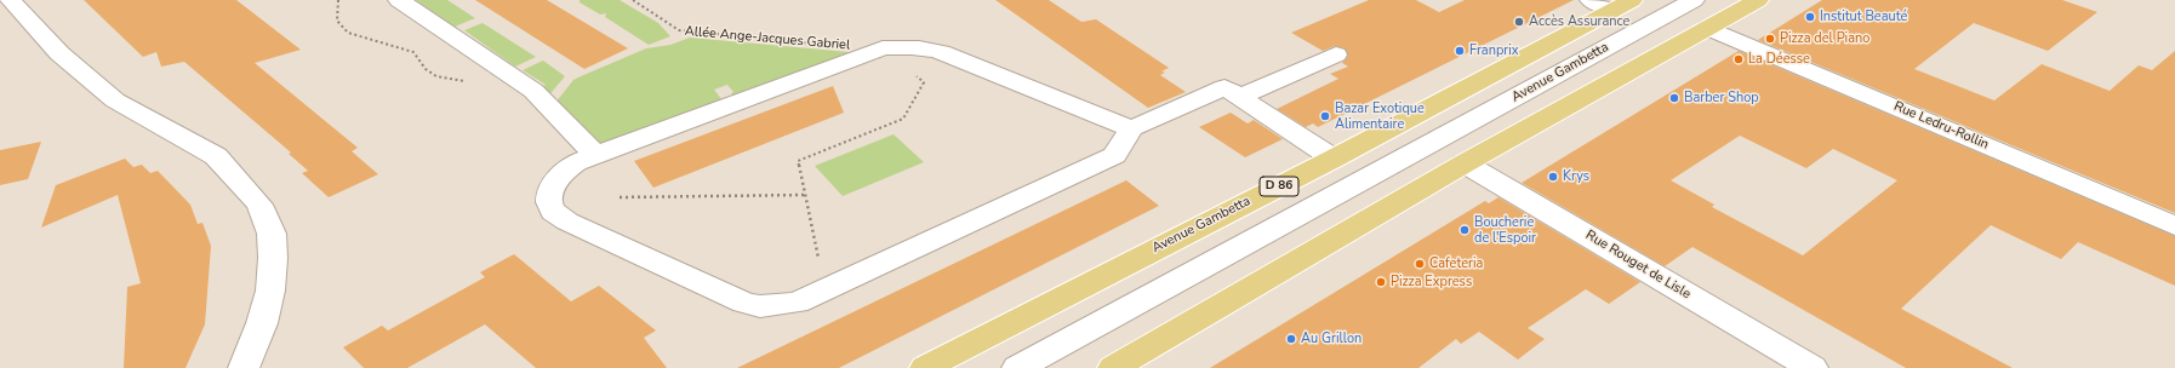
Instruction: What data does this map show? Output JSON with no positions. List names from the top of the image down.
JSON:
{
  "streets": {
    "main road": ["Avenue Gambetta", "D 86"],
    "street": ["Rue Ledru-Rollin", "Rue Rouget de Lisle"],
    "path": ["Allée Ange-Jacques Gabriel"]
  },
  "places": [
    "Institut Beauté",
    "Accès Assurance",
    "Pizza del Piano",
    "Franprix",
    "La Déesse",
    "Barber Shop",
    "Bazar Exotique Alimentaire",
    "Krys",
    "Boucherie de l'Espoir",
    "Cafeteria",
    "Pizza Express",
    "Au Grillon"
  ]
}
